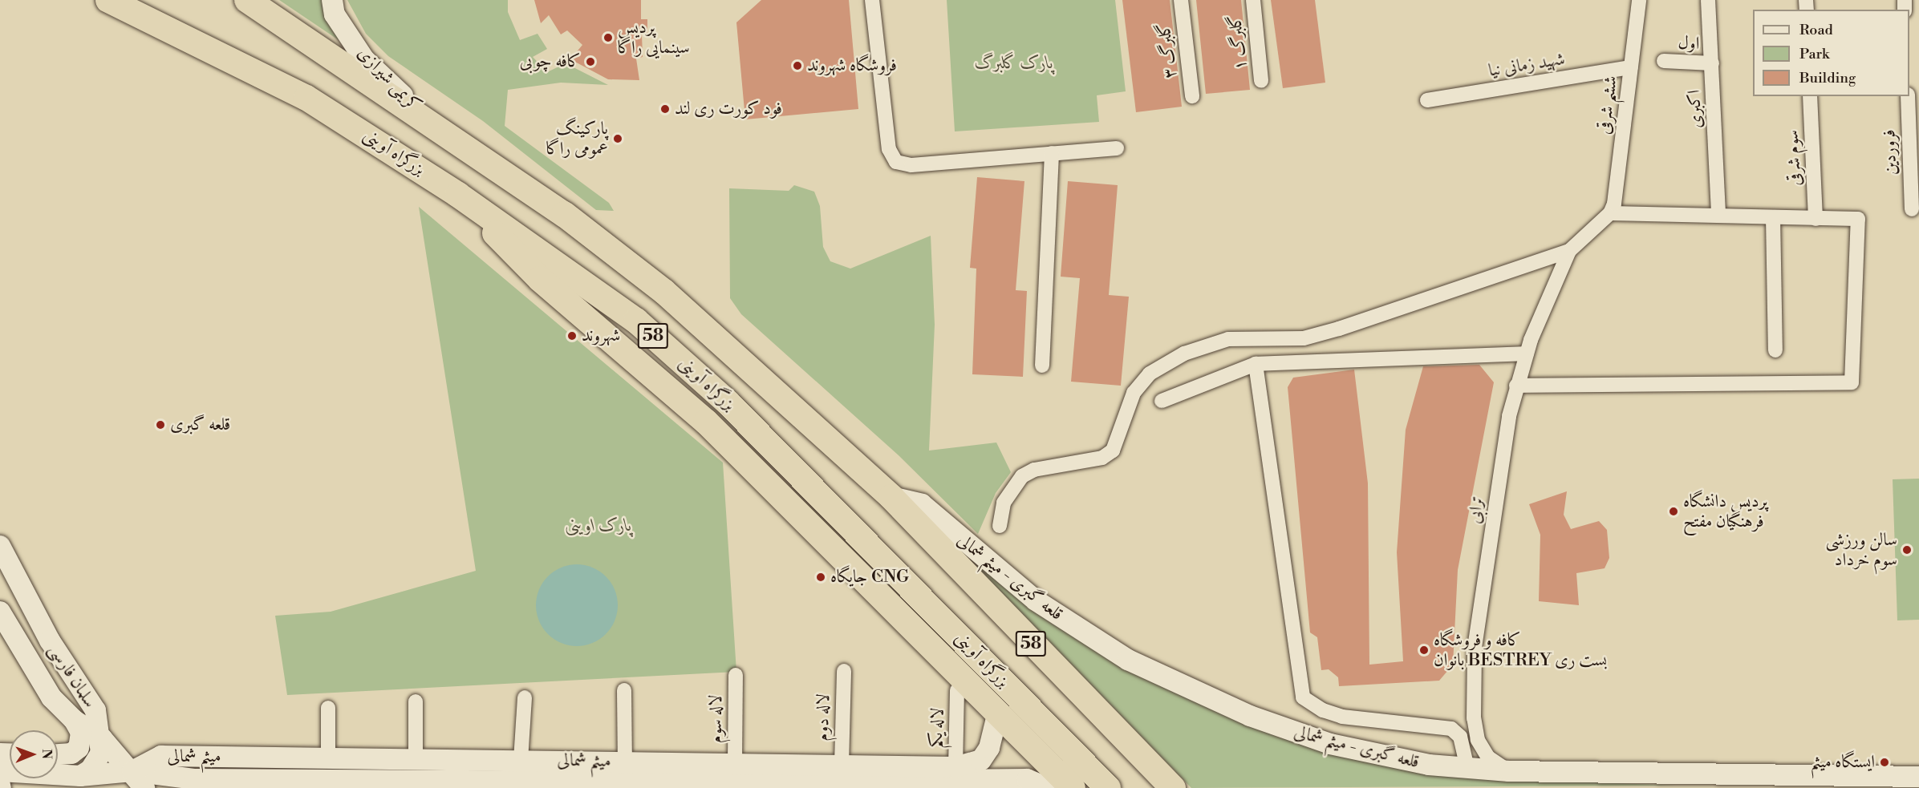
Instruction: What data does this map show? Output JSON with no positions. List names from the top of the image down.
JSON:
{
  "streets": {
    "highway": ["بزرگراه آوینی", "58"],
    "main road": [
      "کریمی شیرازی",
      "قلعه گبری - میثم شمالی",
      "سلمان فارسی",
      "میثم شمالی"
    ],
    "street": [
      "گلبرگ ۱",
      "اول",
      "گلبرگ ۳",
      "شهید زمانی نیا",
      "ششم شرقی",
      "اکبری",
      "فروردین",
      "سوم شرقی",
      "ترابی",
      "لاله دوم",
      "لاله سوم",
      "لاله یکم"
    ]
  },
  "crossings": [
    ["اول", "اکبری"],
    ["شهید زمانی نیا", "ششم شرقی"],
    ["کریمی شیرازی", "58"],
    ["58", "قلعه گبری - میثم شمالی"],
    ["ترابی", "قلعه گبری - میثم شمالی"],
    ["لاله دوم", "میثم شمالی"],
    ["لاله سوم", "میثم شمالی"],
    ["لاله یکم", "میثم شمالی"]
  ],
  "parks": ["پارک گلبرگ", "پارک اوینی"],
  "places": [
    "پردیس سینمایی راگا",
    "کافه چوبی",
    "فروشگاه شهروند",
    "فود کورت ری لند",
    "پارکینگ عمومی راگا",
    "شهروند",
    "قلعه گبری",
    "پردیس دانشگاه فرهنگیان مفتح",
    "سالن ورزشی سوم خرداد",
    "جایگاه CNG",
    "کافه و فروشگاه بانوان BESTREY بست ری",
    "ایستگاه میثم"
  ],
  "legend": ["Road", "Park", "Building"],
  "north": "right"
}
